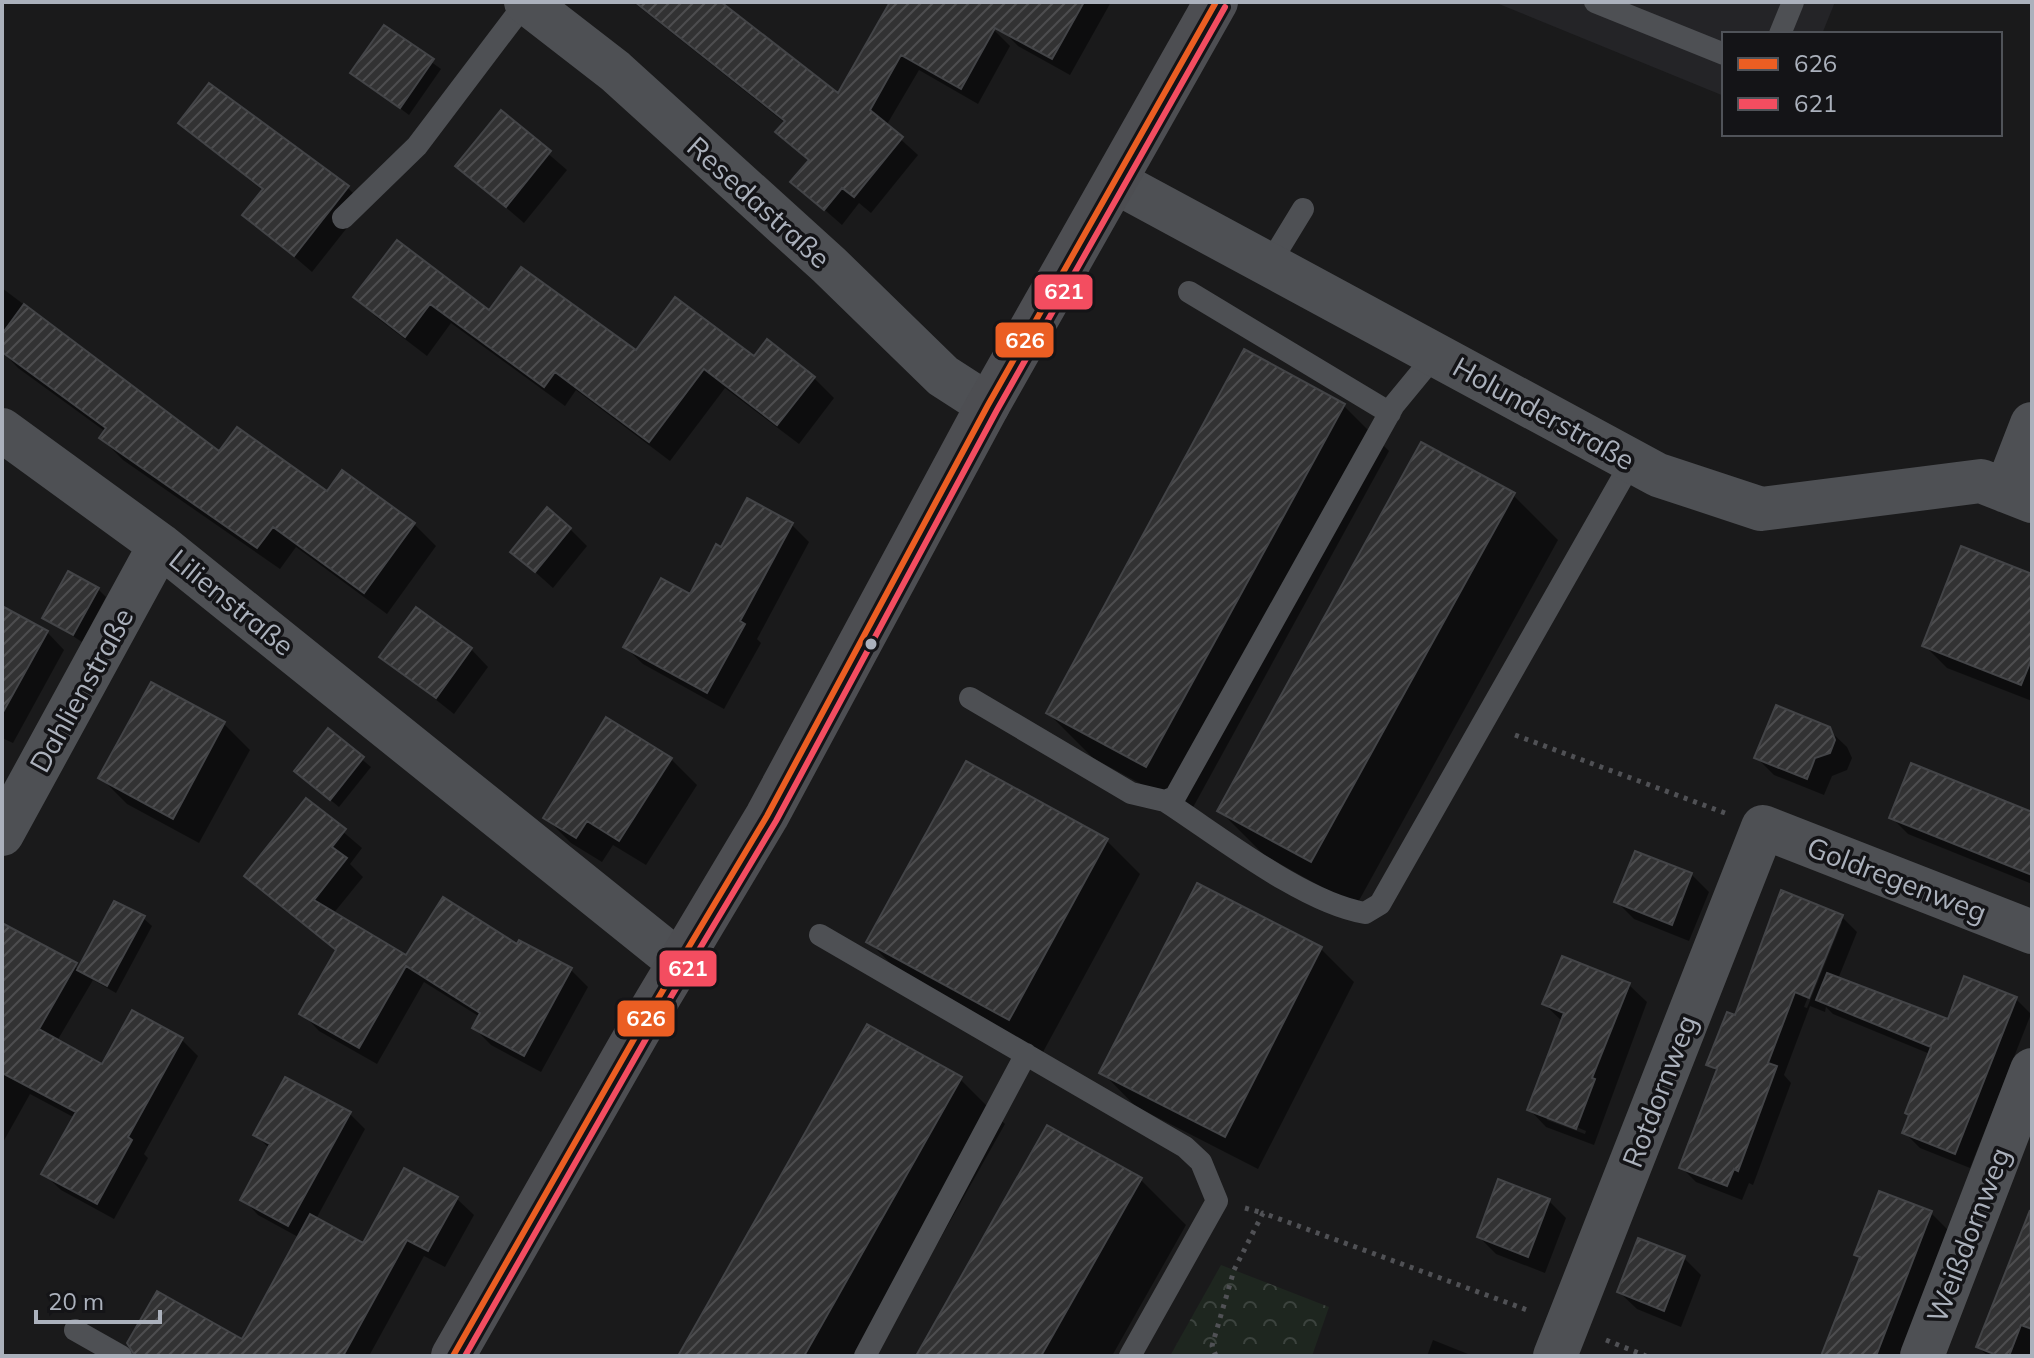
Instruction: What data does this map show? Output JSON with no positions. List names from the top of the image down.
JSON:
{
  "streets": {
    "street": [
      "Resedastraße",
      "Holunderstraße",
      "Lilienstraße",
      "Dahlienstraße",
      "Goldregenweg",
      "Rotdornweg",
      "Weißdornweg"
    ]
  },
  "crossings": [
    ["Lilienstraße", "Dahlienstraße"],
    ["Goldregenweg", "Rotdornweg"]
  ],
  "lines": ["transit line 626", "transit line 621"],
  "legend": ["626", "621"],
  "scale_bar": "20 m"
}
